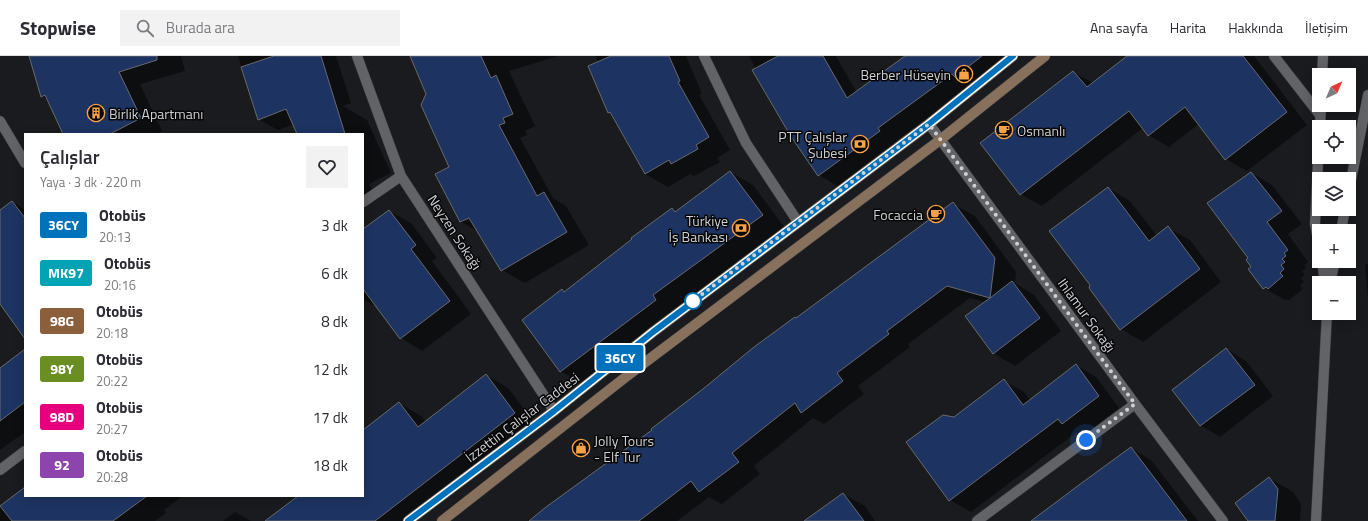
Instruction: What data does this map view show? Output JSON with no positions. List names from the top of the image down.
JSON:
{
  "streets": {
    "main road": ["İzzettin Çalışlar Caddesi"],
    "street": ["Neyzen Sokağı", "Ihlamur Sokağı"]
  },
  "crossings": [
    ["Neyzen Sokağı", "İzzettin Çalışlar Caddesi"],
    ["Ihlamur Sokağı", "İzzettin Çalışlar Caddesi"]
  ],
  "places": {
    "shop": ["Berber Hüseyin", "Jolly Tours - Elf Tur"],
    "building": ["Birlik Apartmanı"],
    "cafe": ["Osmanlı", "Focaccia"],
    "bank": ["PTT Çalışlar Şubesi", "Türkiye İş Bankası"]
  },
  "lines": ["bus line 36CY"],
  "north": "top right",
  "page": {
    "header": "Stopwise",
    "search": "Burada ara",
    "nav": [
      "Ana sayfa",
      "Harita",
      "Hakkında",
      "İletişim"
    ],
    "on_map": "36CY",
    "map_buttons": ["+", "−"],
    "heading": ["Çalışlar", "Yaya · 3 dk · 220 m"],
    "list": [
      {
        "mark": "36CY",
        "name": "Otobüs",
        "note": "20:13",
        "value": "3 dk"
      },
      {
        "mark": "MK97",
        "name": "Otobüs",
        "note": "20:16",
        "value": "6 dk"
      },
      {
        "mark": "98G",
        "name": "Otobüs",
        "note": "20:18",
        "value": "8 dk"
      },
      {
        "mark": "98Y",
        "name": "Otobüs",
        "note": "20:22",
        "value": "12 dk"
      },
      {
        "mark": "98D",
        "name": "Otobüs",
        "note": "20:27",
        "value": "17 dk"
      },
      {
        "mark": "92",
        "name": "Otobüs",
        "note": "20:28",
        "value": "18 dk"
      }
    ]
  }
}
